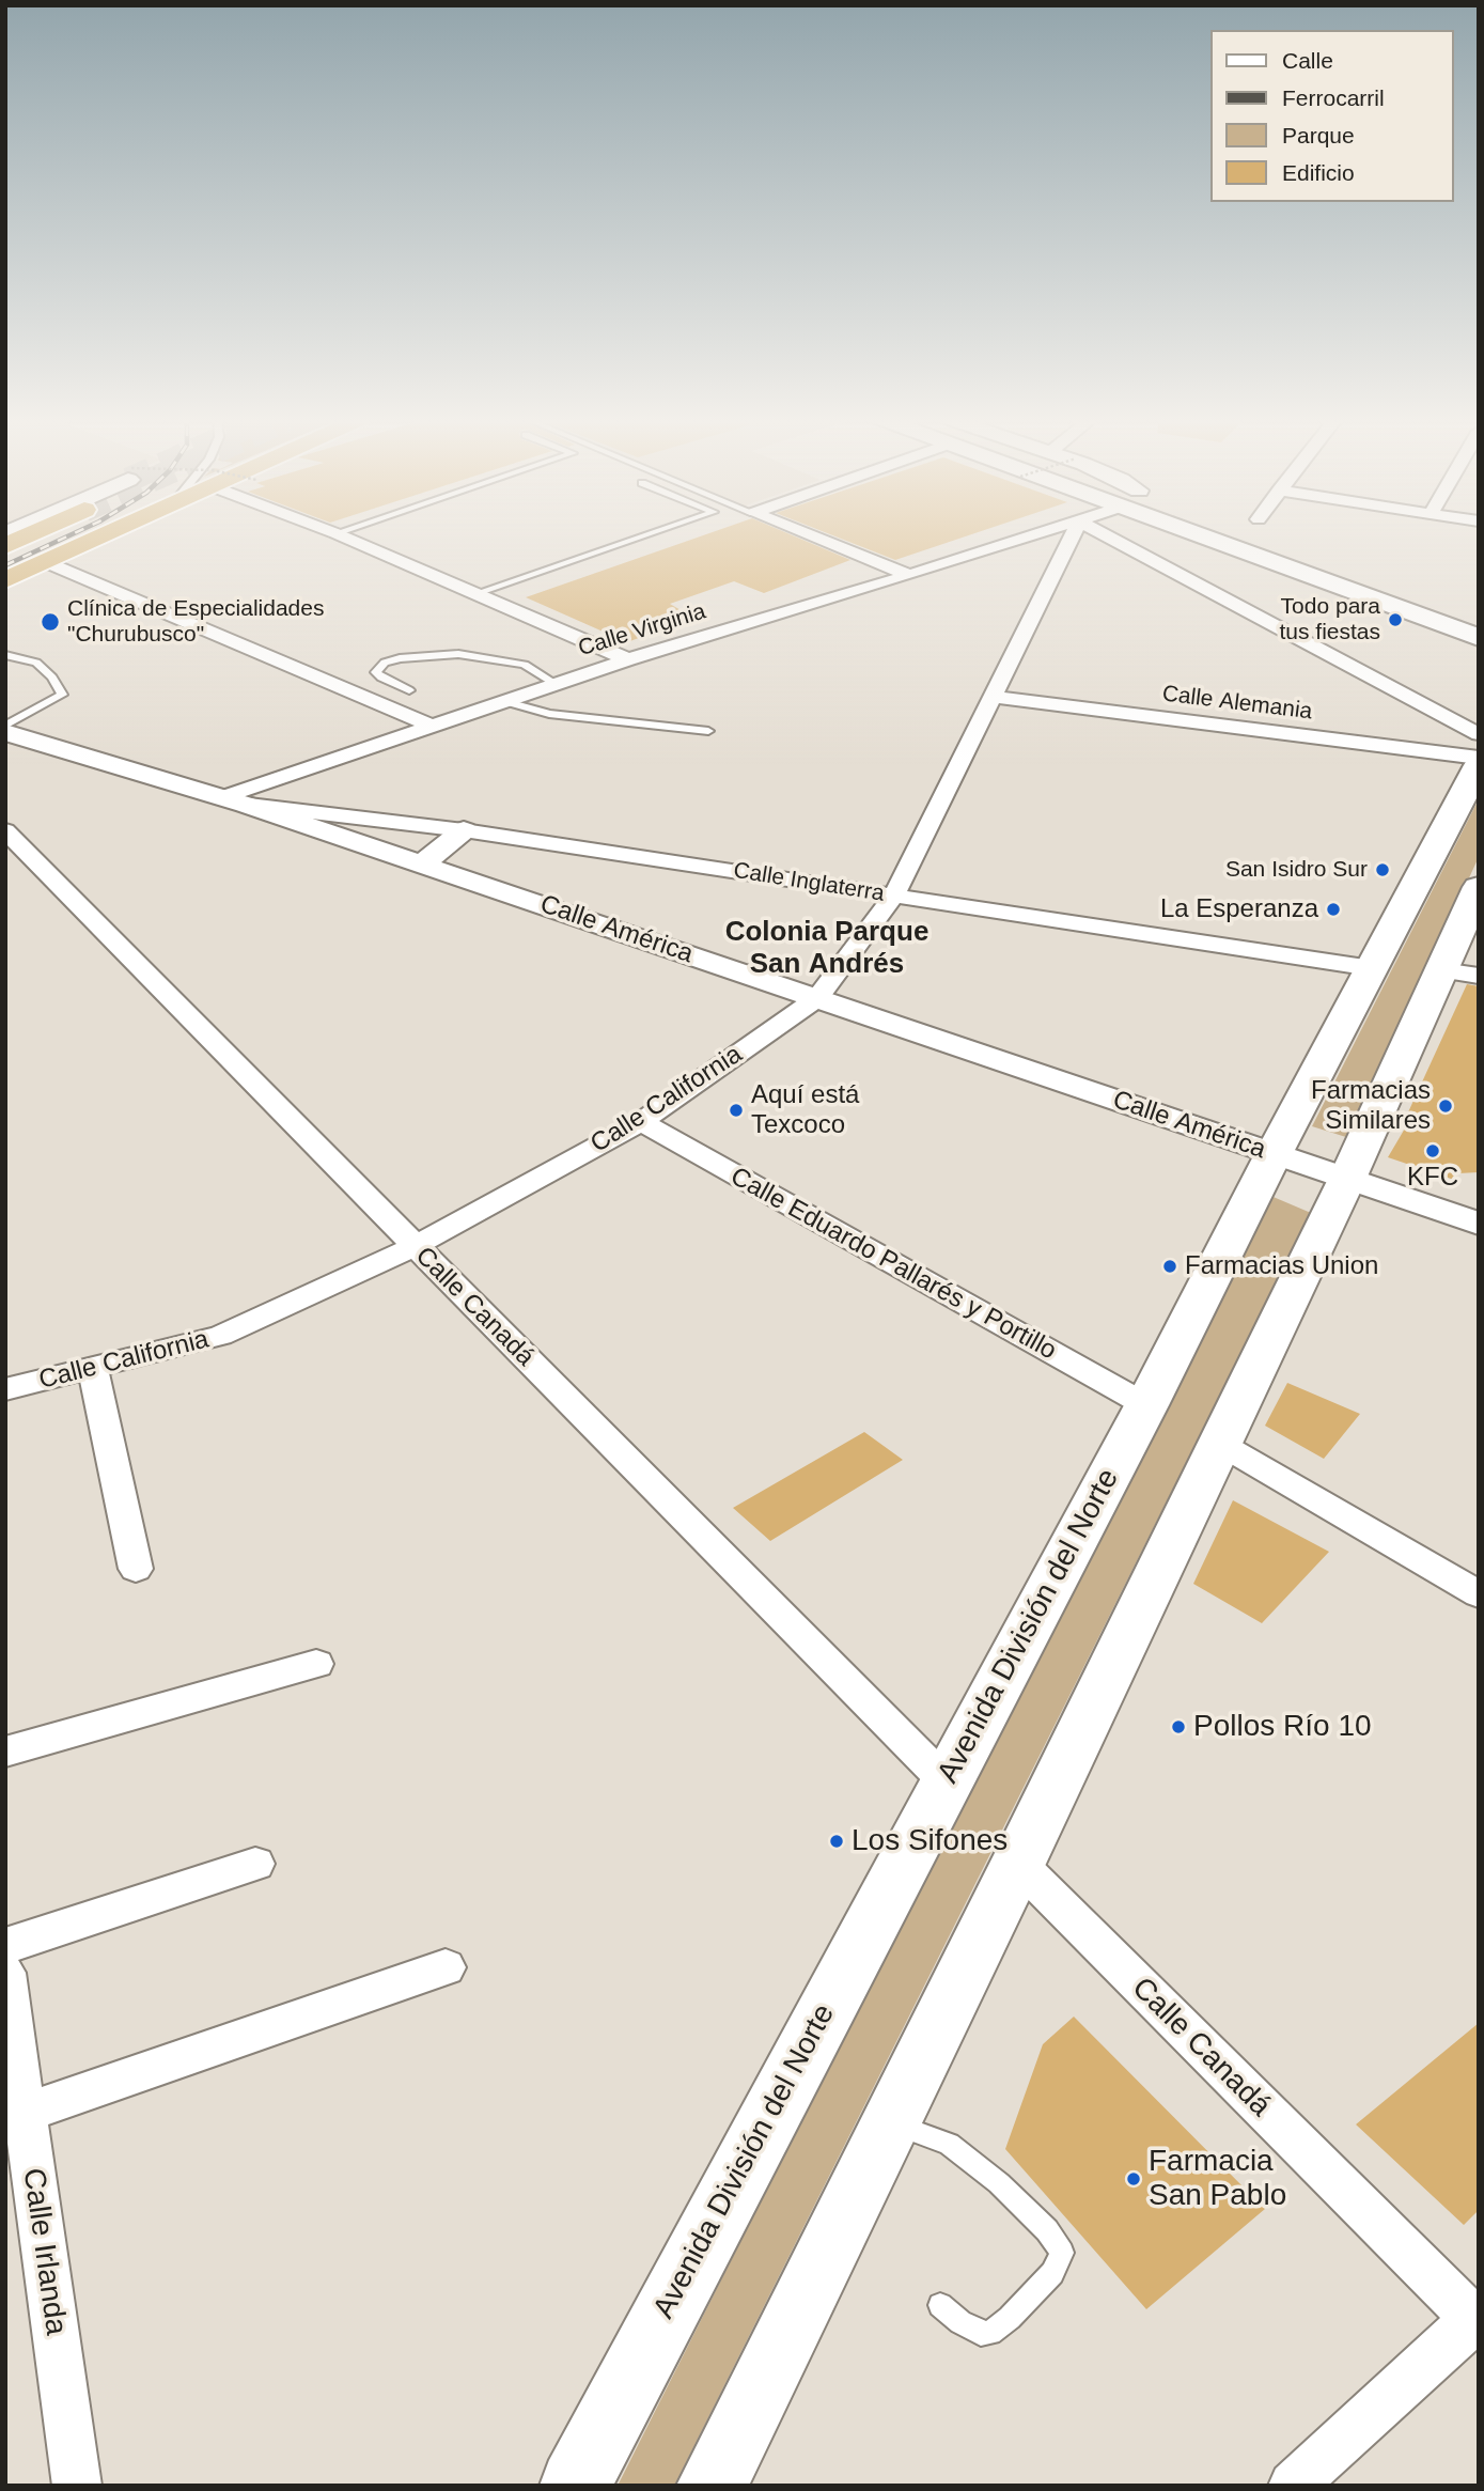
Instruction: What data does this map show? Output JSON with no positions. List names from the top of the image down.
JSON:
{
  "streets": {
    "main road": ["Avenida División del Norte"],
    "street": [
      "Calle Virginia",
      "Calle Alemania",
      "Calle Inglaterra",
      "Calle América",
      "Calle California",
      "Calle Eduardo Pallarés y Portillo",
      "Calle Canadá",
      "Calle Irlanda"
    ]
  },
  "crossings": [
    ["Calle Virginia", "Calle Inglaterra"],
    ["Calle Virginia", "Calle América"],
    ["Calle Alemania", "Calle California"],
    ["Calle Inglaterra", "Calle América"],
    ["Calle Inglaterra", "Calle California"],
    ["Calle Inglaterra", "Avenida División del Norte"],
    ["Calle América", "Calle California"],
    ["Calle América", "Avenida División del Norte"],
    ["Calle California", "Calle Eduardo Pallarés y Portillo"],
    ["Calle California", "Calle Canadá"],
    ["Calle Eduardo Pallarés y Portillo", "Avenida División del Norte"],
    ["Calle Canadá", "Avenida División del Norte"]
  ],
  "districts": ["Colonia Parque San Andrés"],
  "places": [
    "Todo para tus fiestas",
    "Clínica de Especialidades \"Churubusco\"",
    "San Isidro Sur",
    "La Esperanza",
    "Farmacias Similares",
    "Aquí está Texcoco",
    "KFC",
    "Farmacias Union",
    "Pollos Río 10",
    "Los Sifones",
    "Farmacia San Pablo"
  ],
  "legend": [
    "Calle",
    "Ferrocarril",
    "Parque",
    "Edificio"
  ]
}
